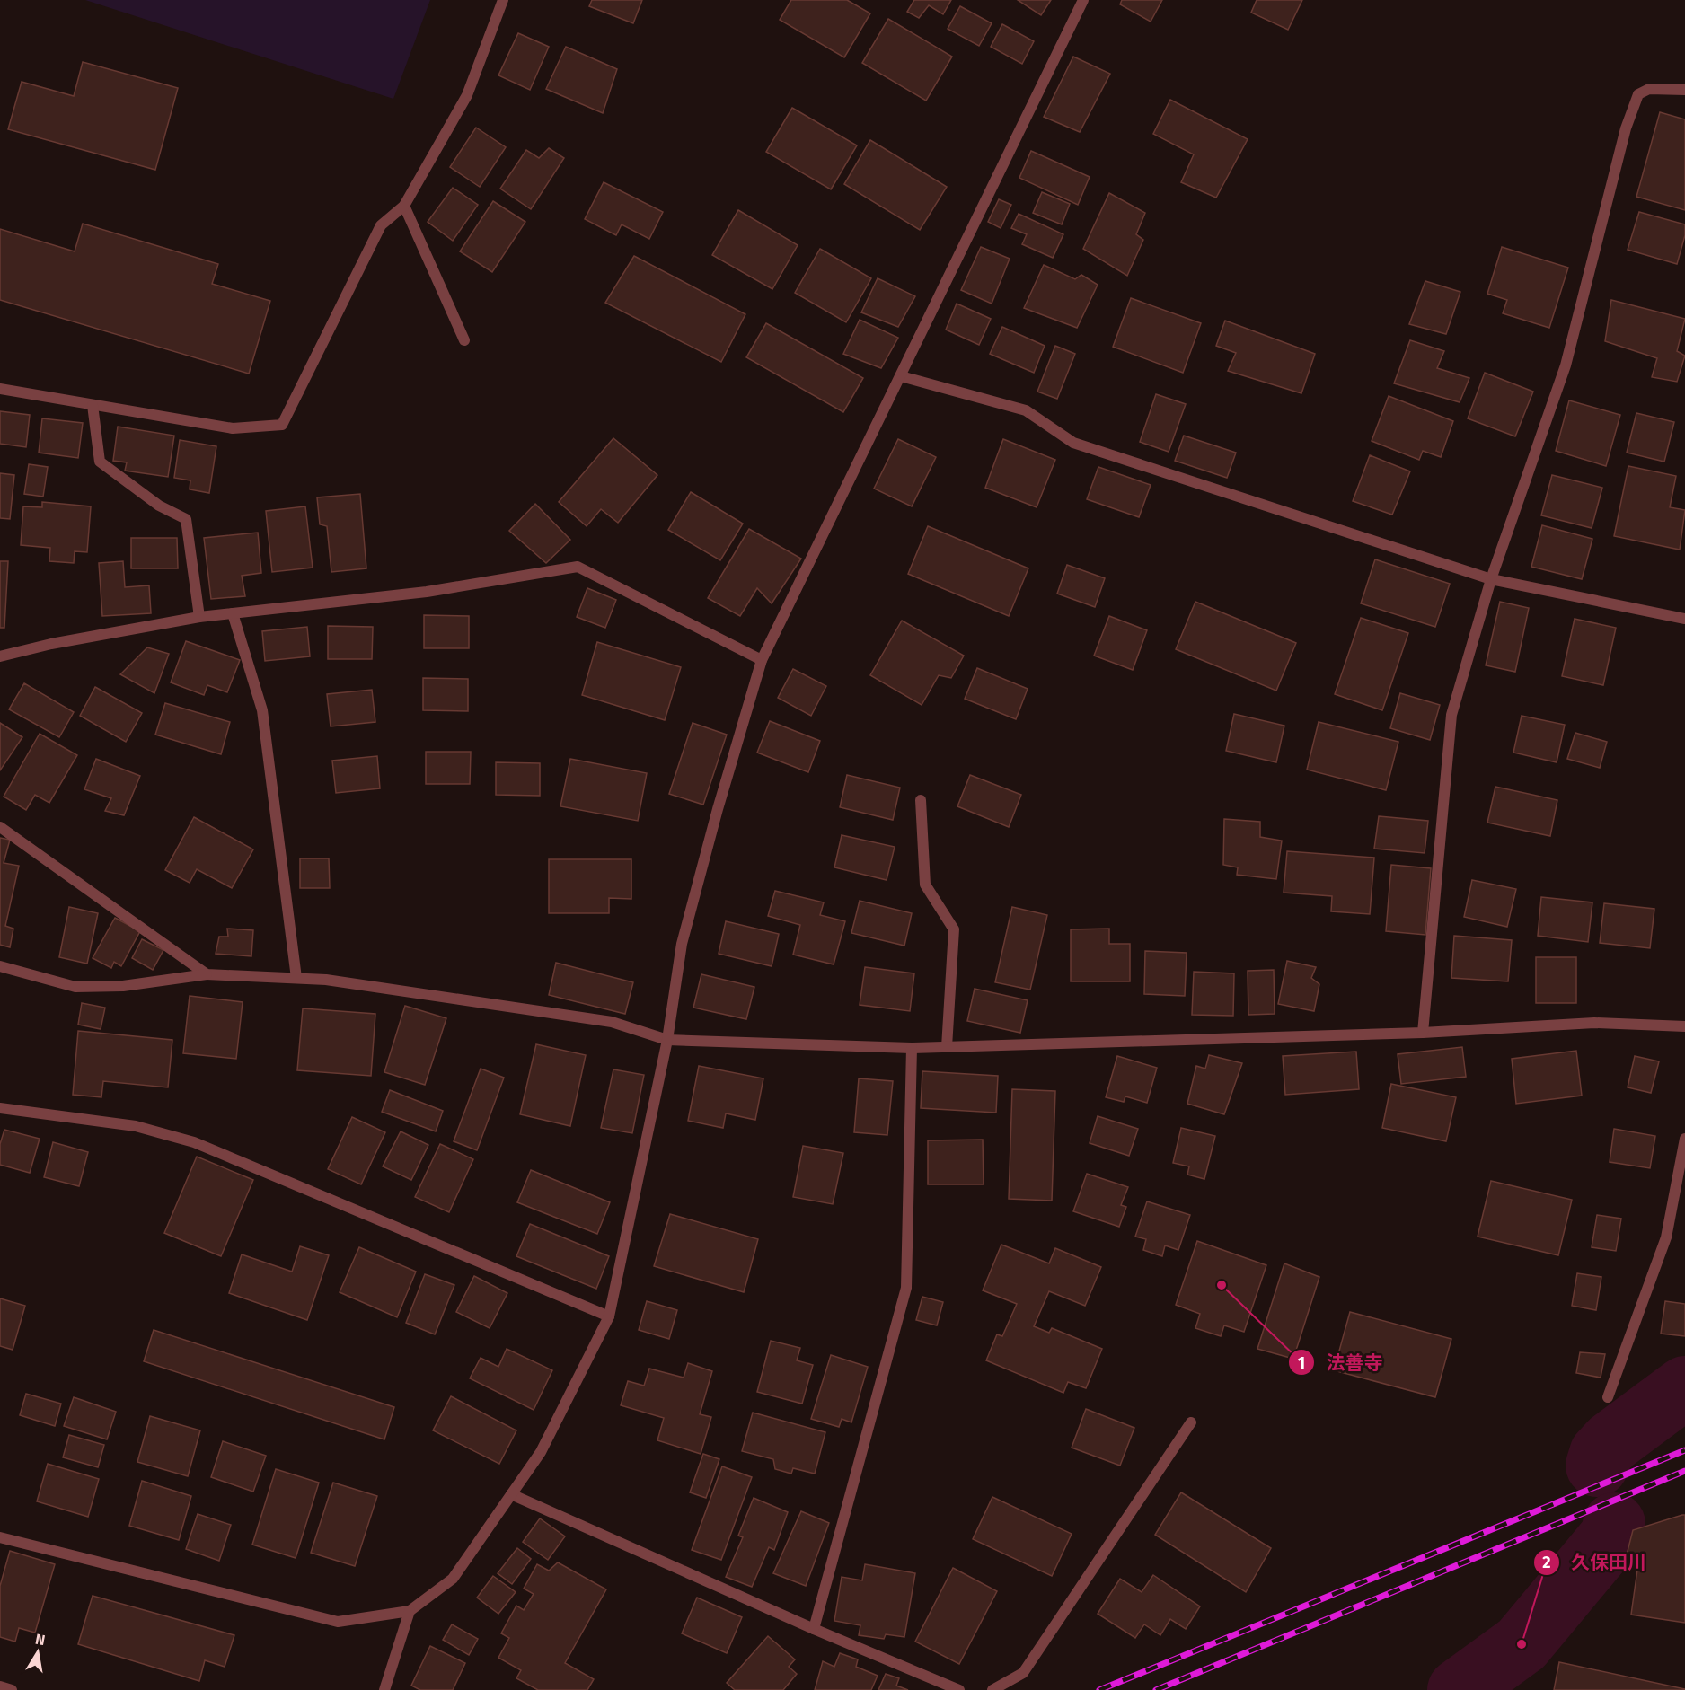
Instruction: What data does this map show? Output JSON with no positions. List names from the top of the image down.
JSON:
{
  "places": ["法善寺", "久保田川"],
  "north": "top"
}
